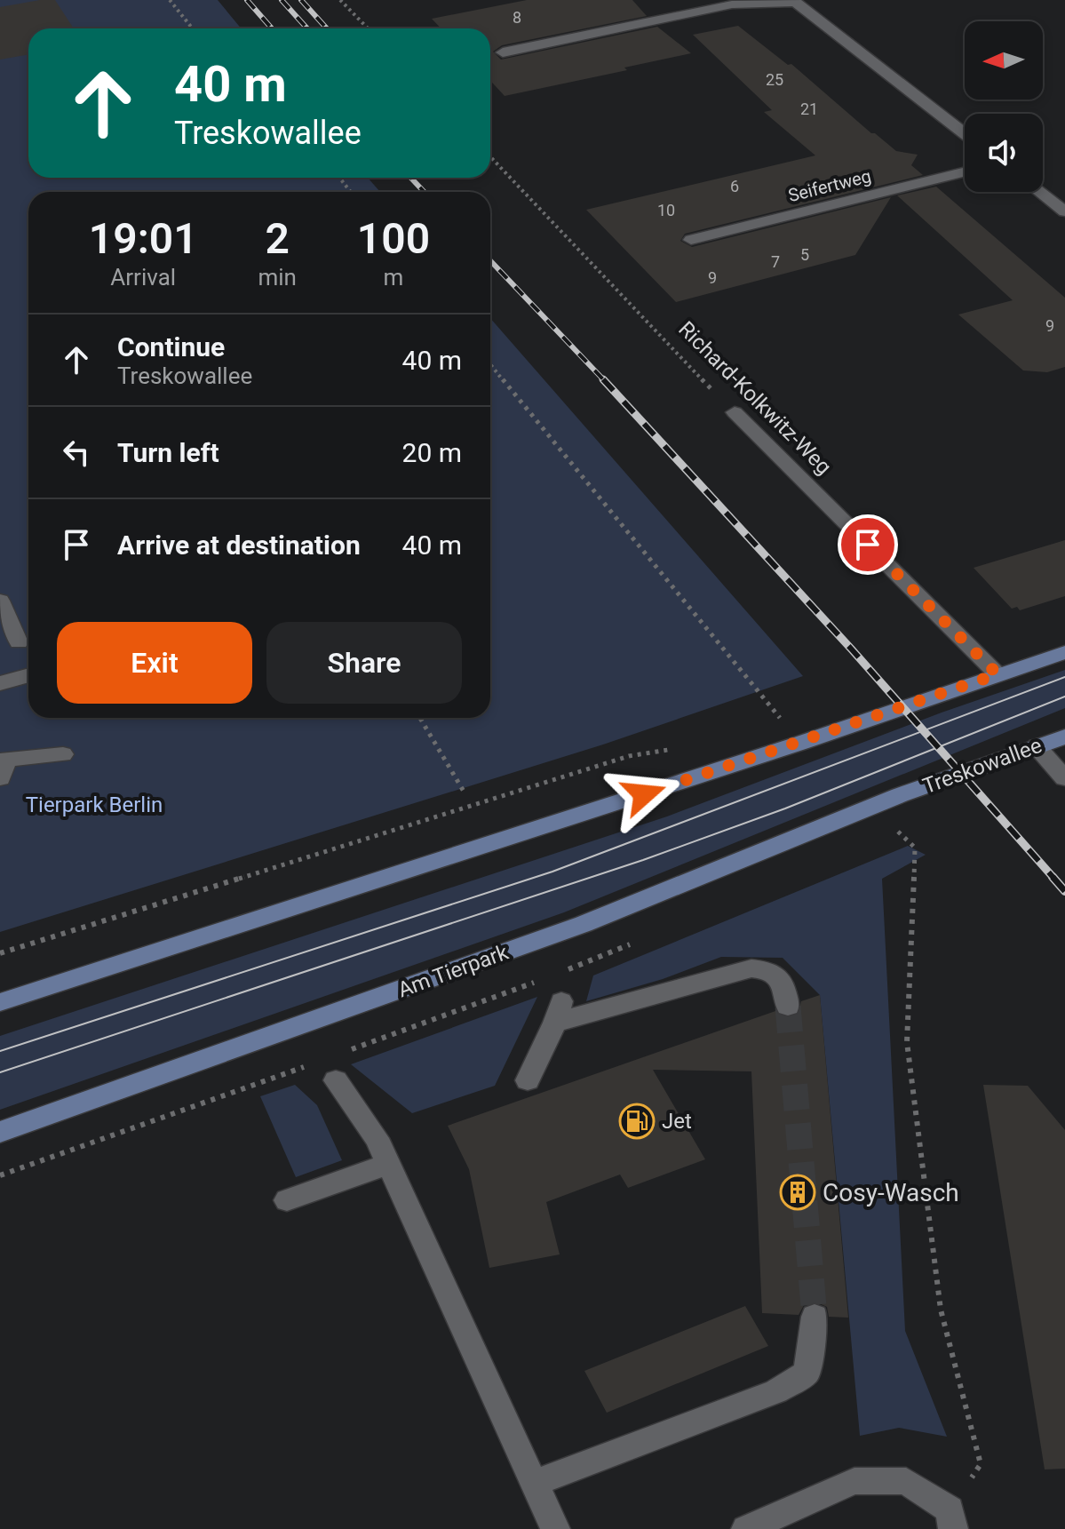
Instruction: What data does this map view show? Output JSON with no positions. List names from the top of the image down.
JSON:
{
  "streets": {
    "main road": ["Treskowallee", "Am Tierpark"],
    "street": ["Seifertweg", "Richard-Kolkwitz-Weg"]
  },
  "crossings": [
    ["Treskowallee", "Am Tierpark"]
  ],
  "parks": ["Tierpark Berlin"],
  "places": {
    "fuel station": ["Jet"],
    "building": ["Cosy-Wasch"]
  },
  "house_numbers": [
    "8",
    "25",
    "21",
    "6",
    "10",
    "5",
    "7",
    "9",
    "9"
  ],
  "north": "left",
  "page": {
    "turn": ["40 m", "Treskowallee"],
    "eta": [
      "19:01",
      "Arrival",
      "2",
      "min",
      "100",
      "m"
    ],
    "list": [
      {
        "name": "Continue",
        "note": "Treskowallee",
        "value": "40 m"
      },
      {
        "name": "Turn left",
        "value": "20 m"
      },
      {
        "name": "Arrive at destination",
        "value": "40 m"
      }
    ],
    "buttons": ["Exit", "Share"]
  }
}
